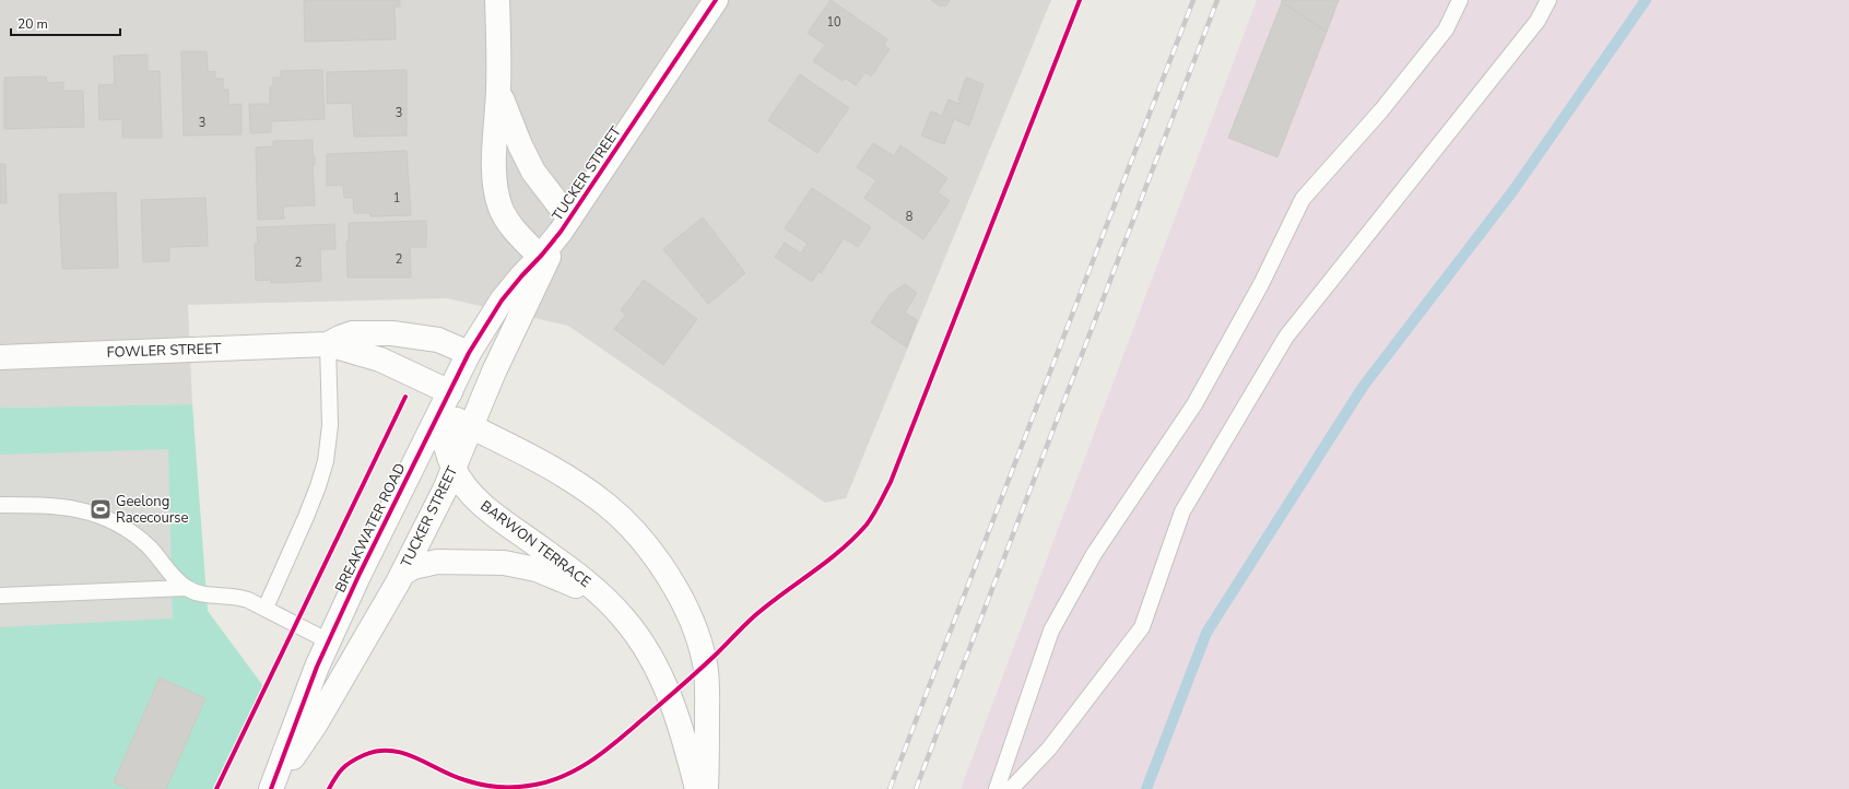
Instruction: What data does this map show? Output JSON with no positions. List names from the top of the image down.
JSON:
{
  "streets": {
    "street": [
      "TUCKER STREET",
      "FOWLER STREET",
      "BREAKWATER ROAD",
      "BARWON TERRACE"
    ]
  },
  "crossings": [
    ["TUCKER STREET", "FOWLER STREET"],
    ["TUCKER STREET", "BREAKWATER ROAD"],
    ["TUCKER STREET", "BARWON TERRACE"],
    ["FOWLER STREET", "BREAKWATER ROAD"],
    ["FOWLER STREET", "BARWON TERRACE"],
    ["BREAKWATER ROAD", "BARWON TERRACE"]
  ],
  "places": {
    "sports": ["Geelong Racecourse"]
  },
  "house_numbers": [
    "10",
    "3",
    "3",
    "1",
    "8",
    "2",
    "2"
  ],
  "scale_bar": "20 m"
}
